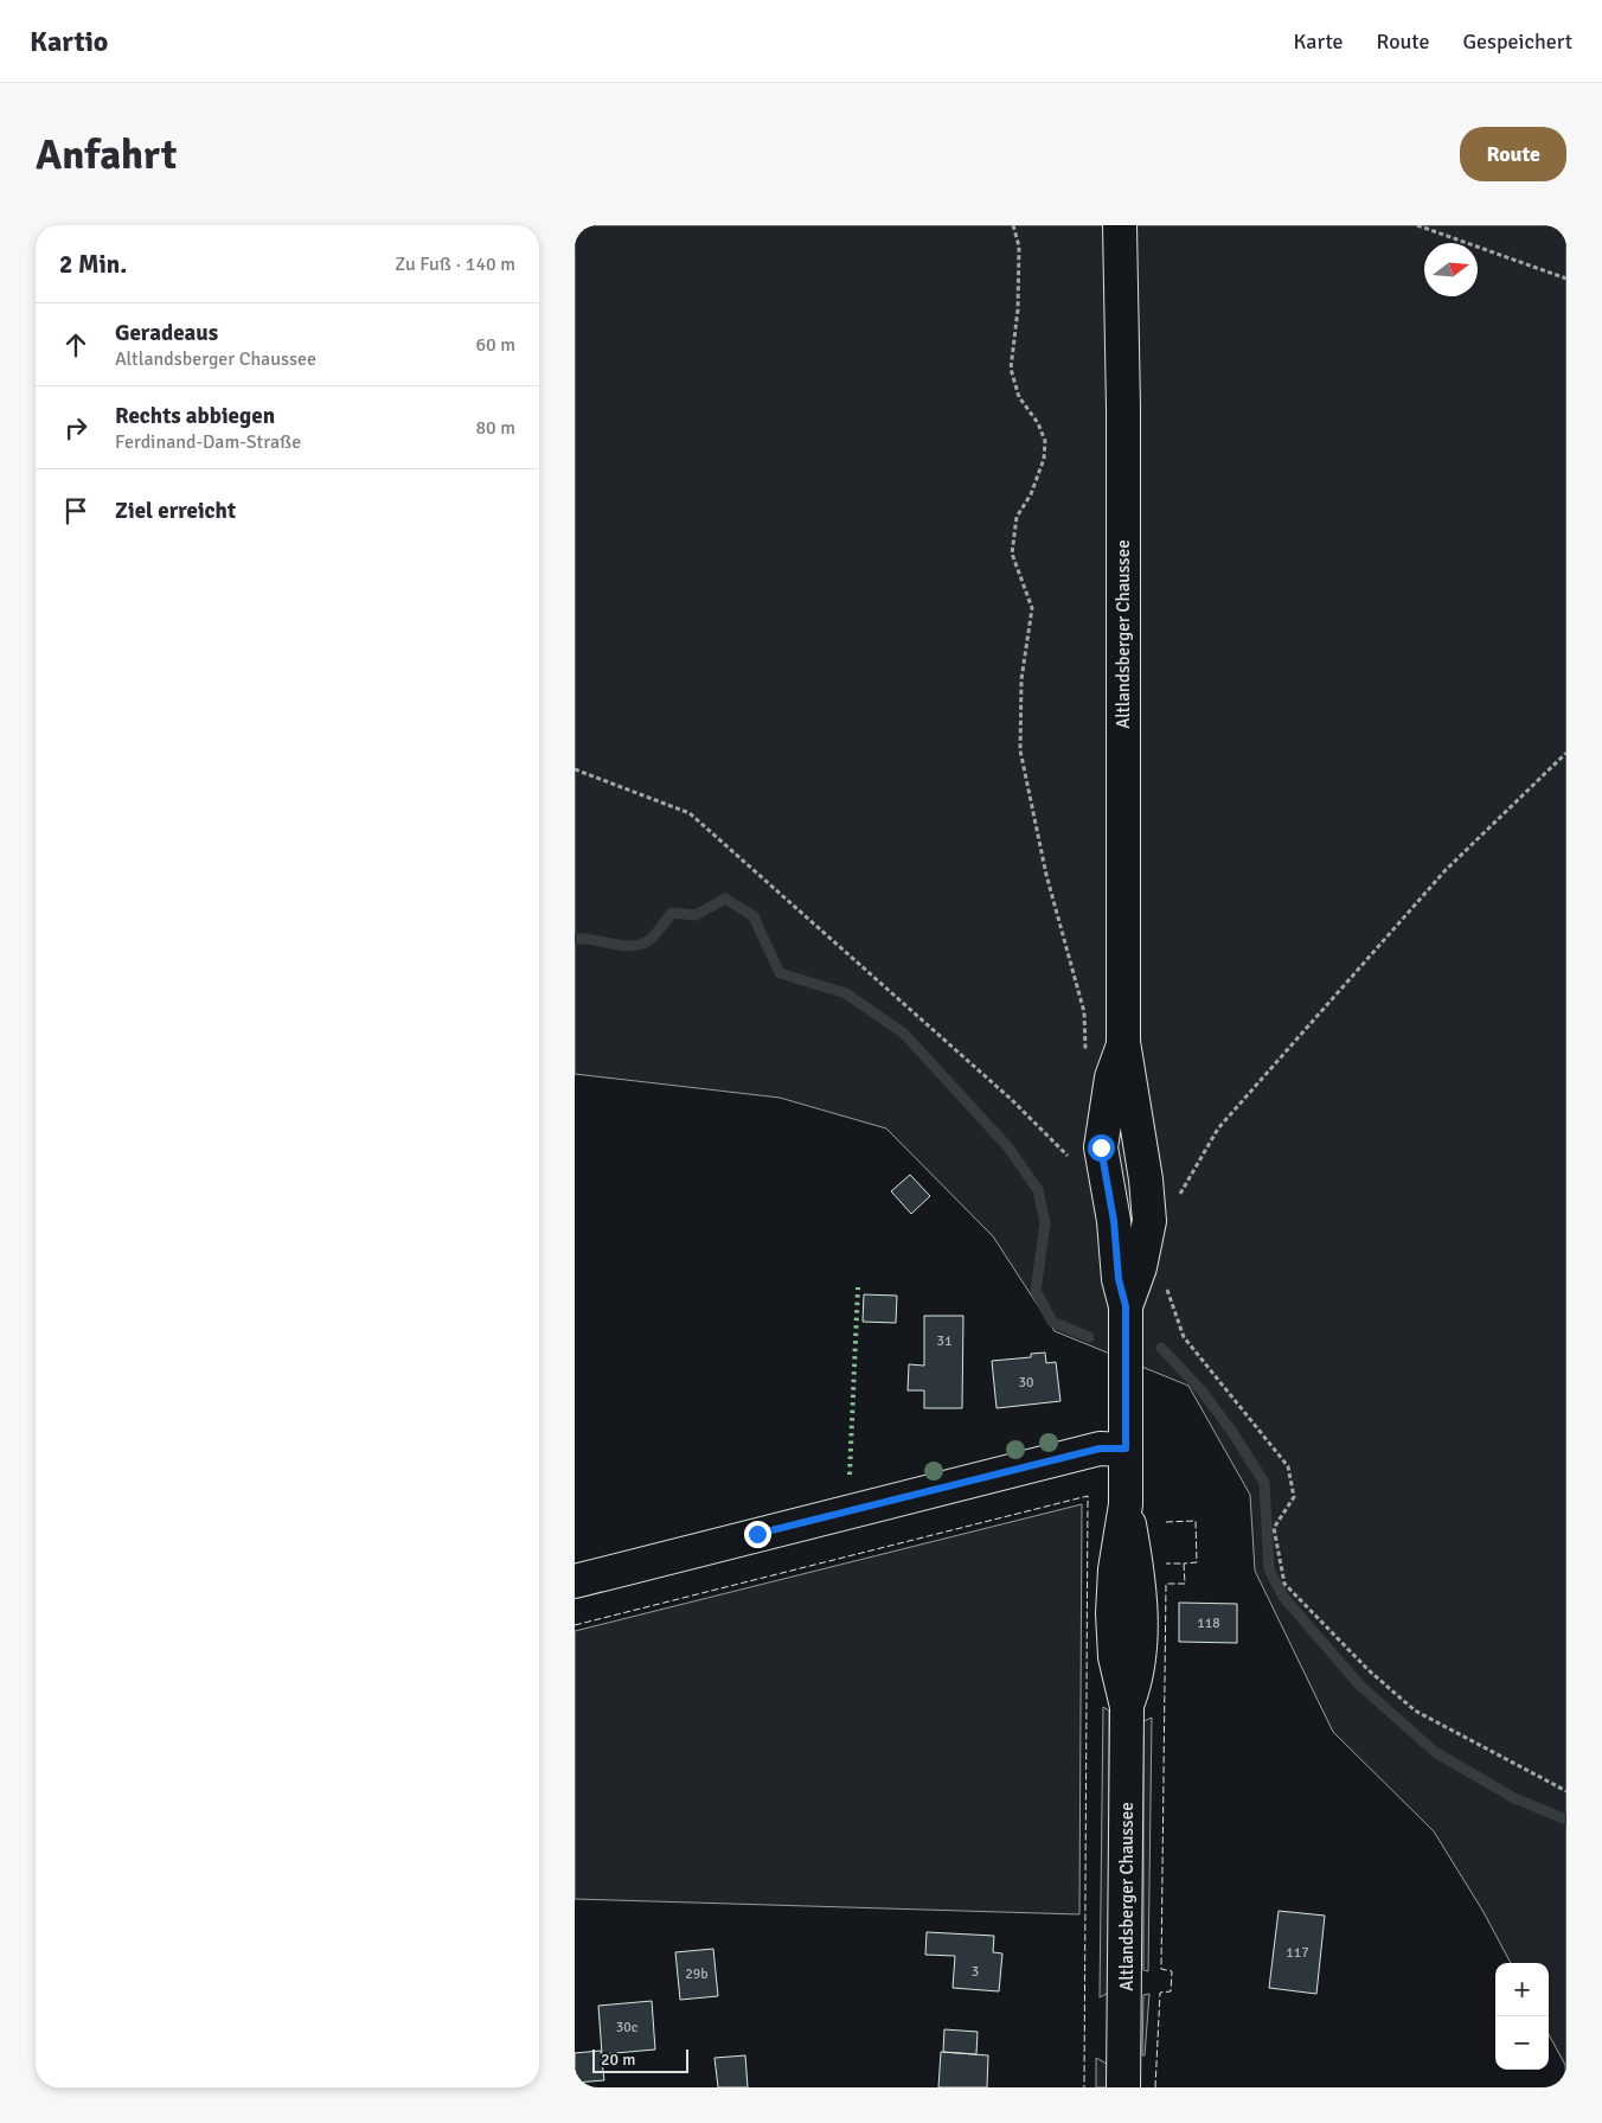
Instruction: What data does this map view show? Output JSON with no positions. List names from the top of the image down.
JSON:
{
  "streets": {
    "main road": ["Altlandsberger Chaussee"]
  },
  "house_numbers": [
    "31",
    "30",
    "118",
    "117",
    "3",
    "29b",
    "30c"
  ],
  "scale_bar": "20 m",
  "north": "right",
  "page": {
    "header": "Kartio",
    "nav": ["Karte", "Route", "Gespeichert"],
    "buttons": "Route",
    "title": "Anfahrt",
    "heading": ["2 Min.", "Zu Fuß · 140 m"],
    "list": [
      ["Geradeaus", "Altlandsberger Chaussee", "60 m"],
      ["Rechts abbiegen", "Ferdinand-Dam-Straße", "80 m"],
      "Ziel erreicht"
    ],
    "map_buttons": ["+", "−"],
    "scale": "20 m"
  }
}
